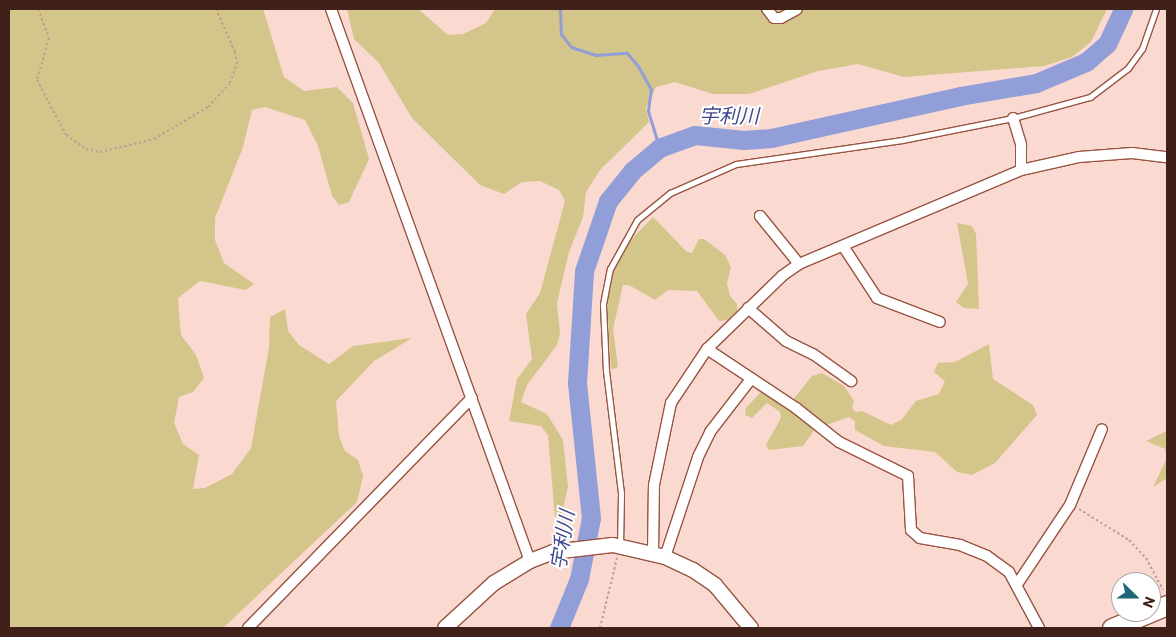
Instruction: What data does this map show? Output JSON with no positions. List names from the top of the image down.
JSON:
{
  "water": ["宇利川"],
  "north": "right"
}
